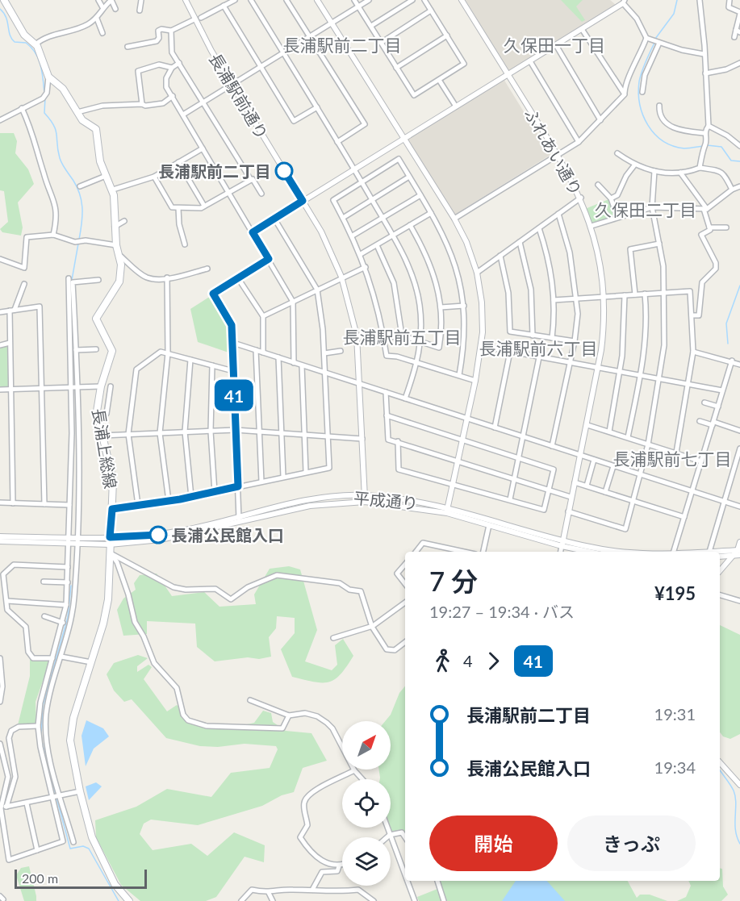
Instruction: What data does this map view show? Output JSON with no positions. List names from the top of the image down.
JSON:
{
  "streets": {
    "main road": ["長浦上総線"],
    "street": ["長浦駅前通り", "ふれあい通り", "平成通り"]
  },
  "crossings": [
    ["長浦駅前通り", "平成通り"],
    ["ふれあい通り", "平成通り"],
    ["長浦上総線", "平成通り"]
  ],
  "districts": [
    "長浦駅前二丁目",
    "久保田一丁目",
    "久保田二丁目",
    "長浦駅前五丁目",
    "長浦駅前六丁目",
    "長浦駅前七丁目"
  ],
  "places": ["長浦駅前二丁目", "長浦公民館入口"],
  "lines": ["bus line 41"],
  "scale_bar": "200 m",
  "north": "top right",
  "page": {
    "on_map": "41",
    "heading": ["7 分", "19:27 – 19:34 · バス", "¥195"],
    "legs": ["4", "41"],
    "list": [
      {
        "name": "長浦駅前二丁目",
        "value": "19:31"
      },
      {
        "name": "長浦公民館入口",
        "value": "19:34"
      }
    ],
    "buttons": ["開始", "きっぷ"],
    "scale": "200 m"
  }
}
